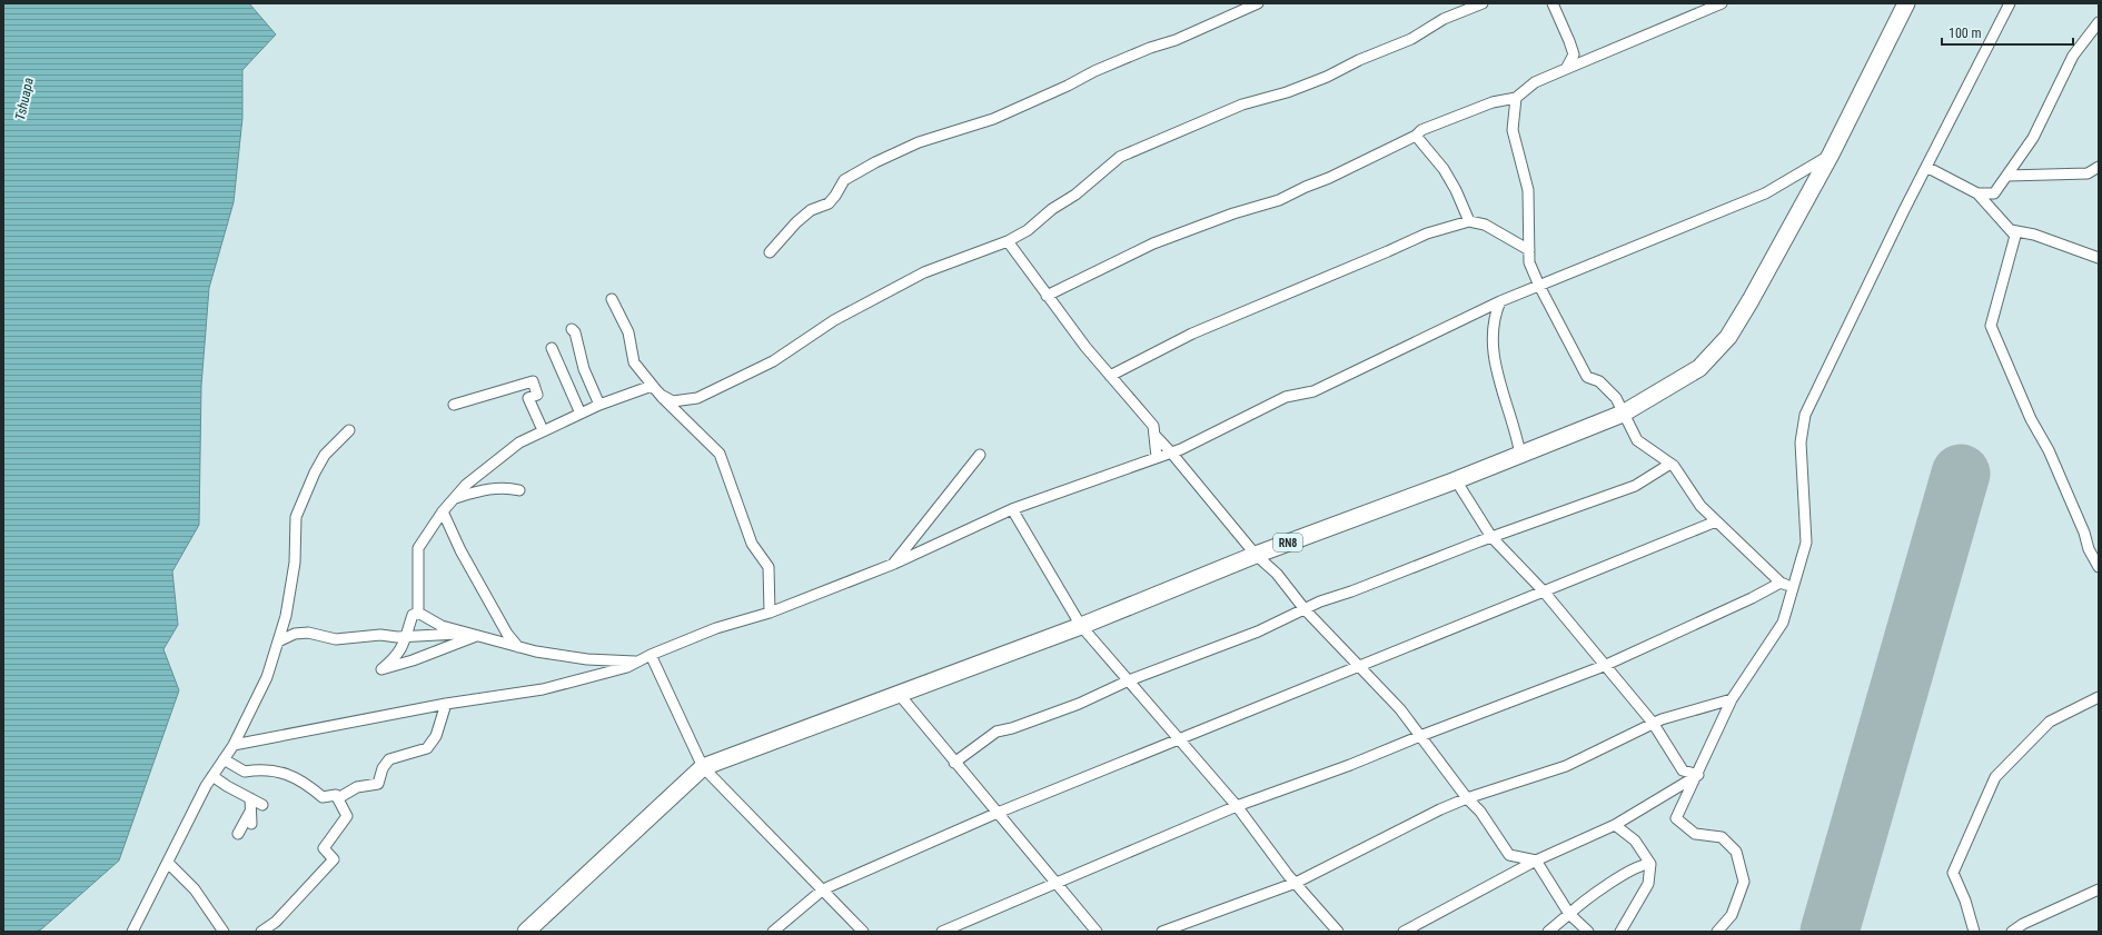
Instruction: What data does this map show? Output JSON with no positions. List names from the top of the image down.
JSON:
{
  "streets": {
    "main road": ["RN8"]
  },
  "water": ["Tshuapa"],
  "scale_bar": "100 m"
}
